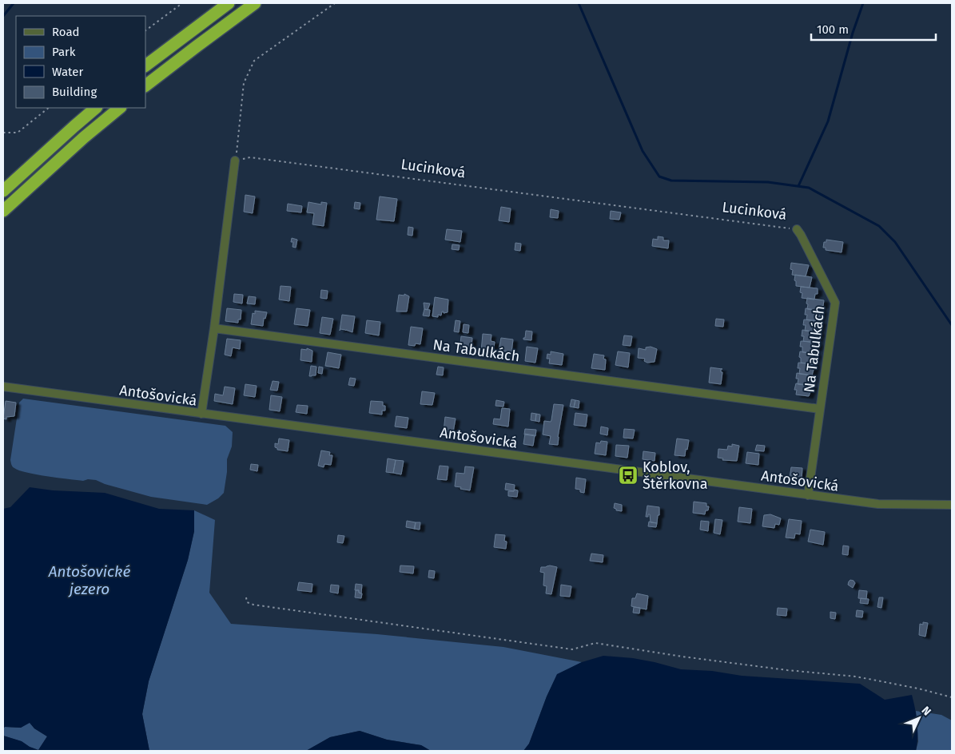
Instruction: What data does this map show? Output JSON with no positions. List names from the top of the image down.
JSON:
{
  "streets": {
    "street": ["Na Tabulkách", "Antošovická"],
    "path": ["Lucinková"]
  },
  "crossings": [
    ["Lucinková", "Na Tabulkách"],
    ["Na Tabulkách", "Antošovická"]
  ],
  "water": ["Antošovické jezero"],
  "places": {
    "bus stop": ["Koblov, Štěrkovna"]
  },
  "legend": [
    "Road",
    "Park",
    "Water",
    "Building"
  ],
  "scale_bar": "100 m",
  "north": "top right"
}
